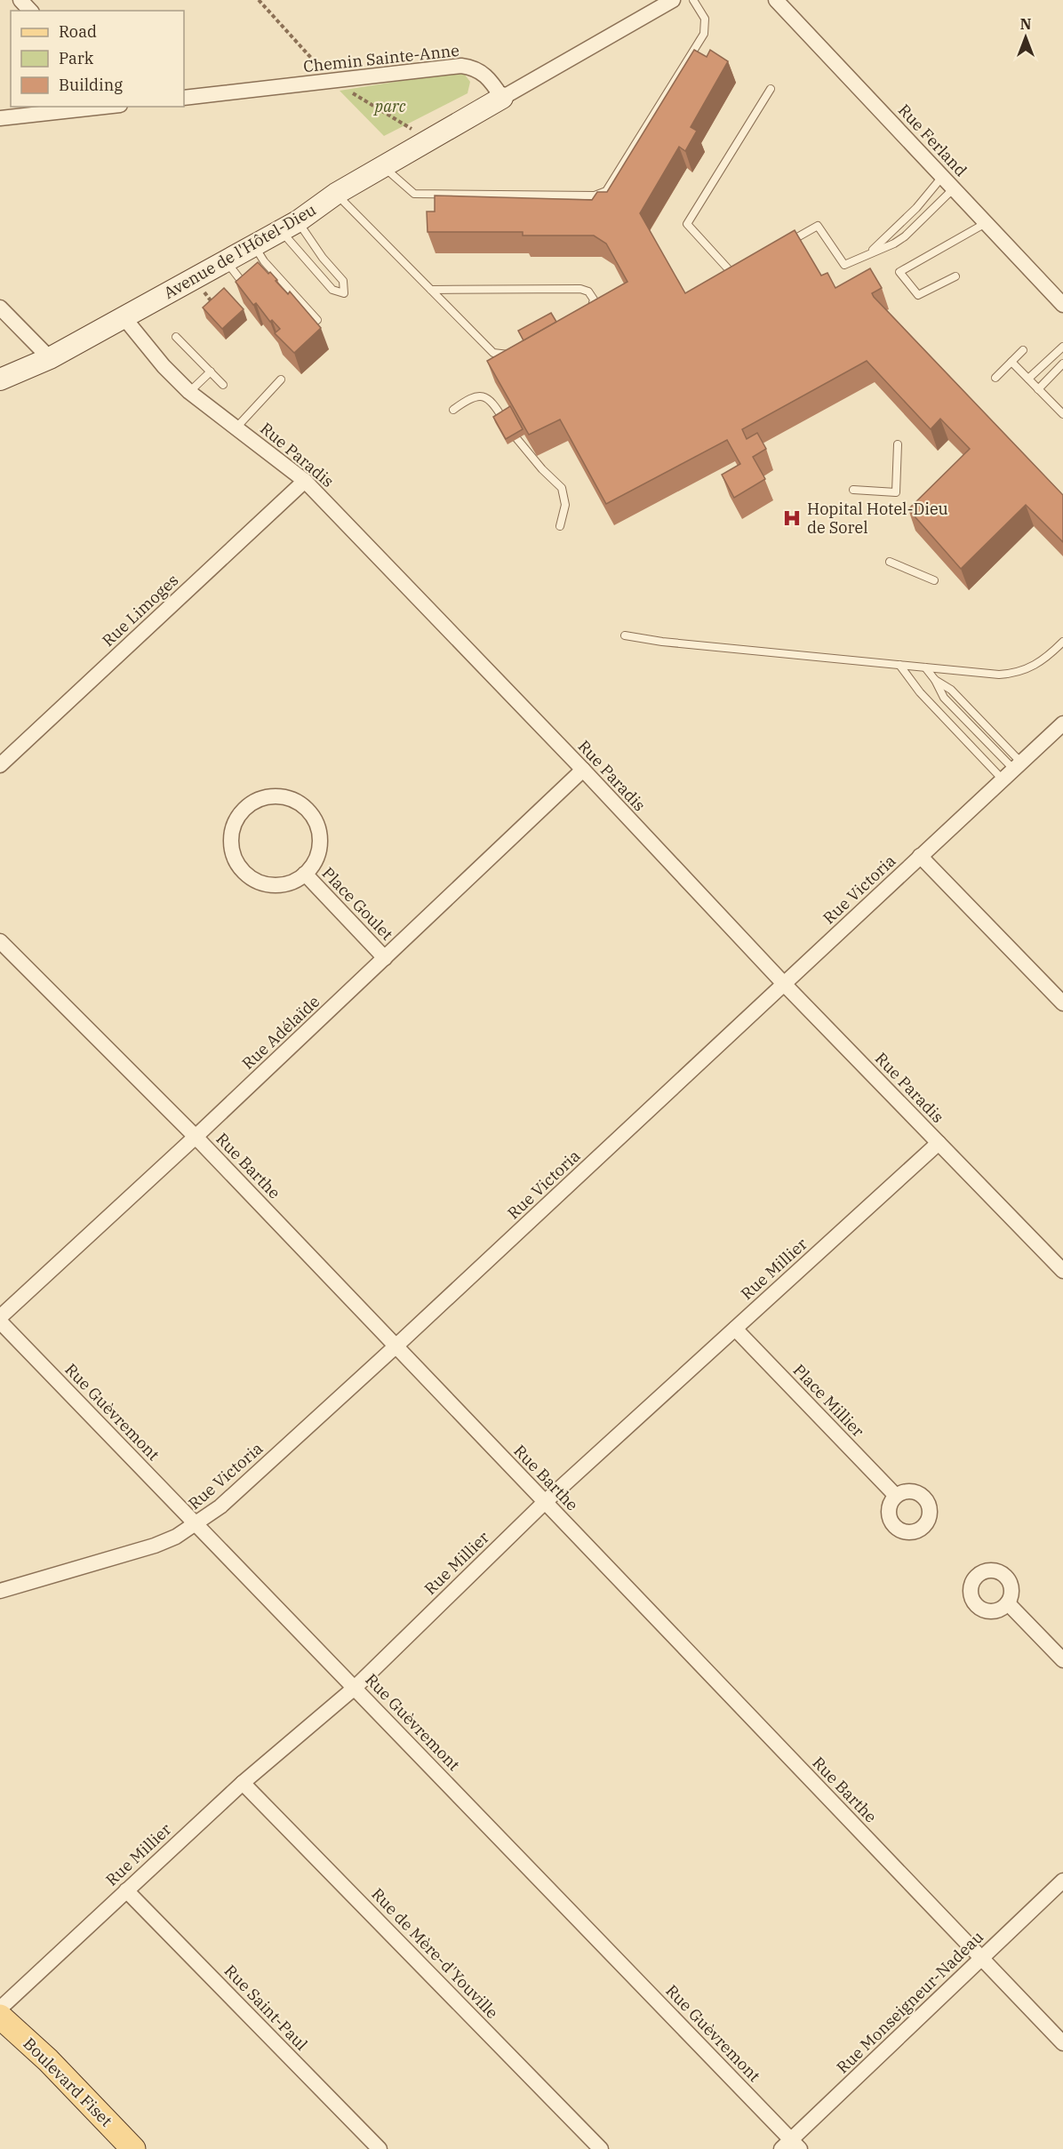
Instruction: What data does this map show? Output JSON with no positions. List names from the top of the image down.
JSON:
{
  "streets": {
    "main road": ["Boulevard Fiset"],
    "street": [
      "Chemin Sainte-Anne",
      "Rue Ferland",
      "Avenue de l'Hôtel-Dieu",
      "Rue Paradis",
      "Rue Limoges",
      "Rue Victoria",
      "Place Goulet",
      "Rue Adélaïde",
      "Rue Barthe",
      "Rue Millier",
      "Place Millier",
      "Rue Guèvremont",
      "Rue de Mère-d'Youville",
      "Rue Monseigneur-Nadeau",
      "Rue Saint-Paul"
    ]
  },
  "crossings": [
    ["Chemin Sainte-Anne", "Avenue de l'Hôtel-Dieu"],
    ["Avenue de l'Hôtel-Dieu", "Rue Paradis"],
    ["Rue Paradis", "Rue Limoges"],
    ["Rue Paradis", "Rue Victoria"],
    ["Rue Paradis", "Rue Adélaïde"],
    ["Rue Paradis", "Rue Millier"],
    ["Rue Victoria", "Rue Barthe"],
    ["Rue Victoria", "Rue Guèvremont"],
    ["Place Goulet", "Rue Adélaïde"],
    ["Rue Adélaïde", "Rue Barthe"],
    ["Rue Adélaïde", "Rue Guèvremont"],
    ["Rue Barthe", "Rue Millier"],
    ["Rue Barthe", "Rue Monseigneur-Nadeau"],
    ["Rue Millier", "Place Millier"],
    ["Rue Millier", "Rue Guèvremont"],
    ["Rue Millier", "Rue de Mère-d'Youville"],
    ["Rue Millier", "Rue Saint-Paul"],
    ["Rue Guèvremont", "Rue Monseigneur-Nadeau"]
  ],
  "parks": ["parc"],
  "places": {
    "hospital": ["Hopital Hotel-Dieu de Sorel"]
  },
  "legend": ["Road", "Park", "Building"],
  "north": "top"
}
